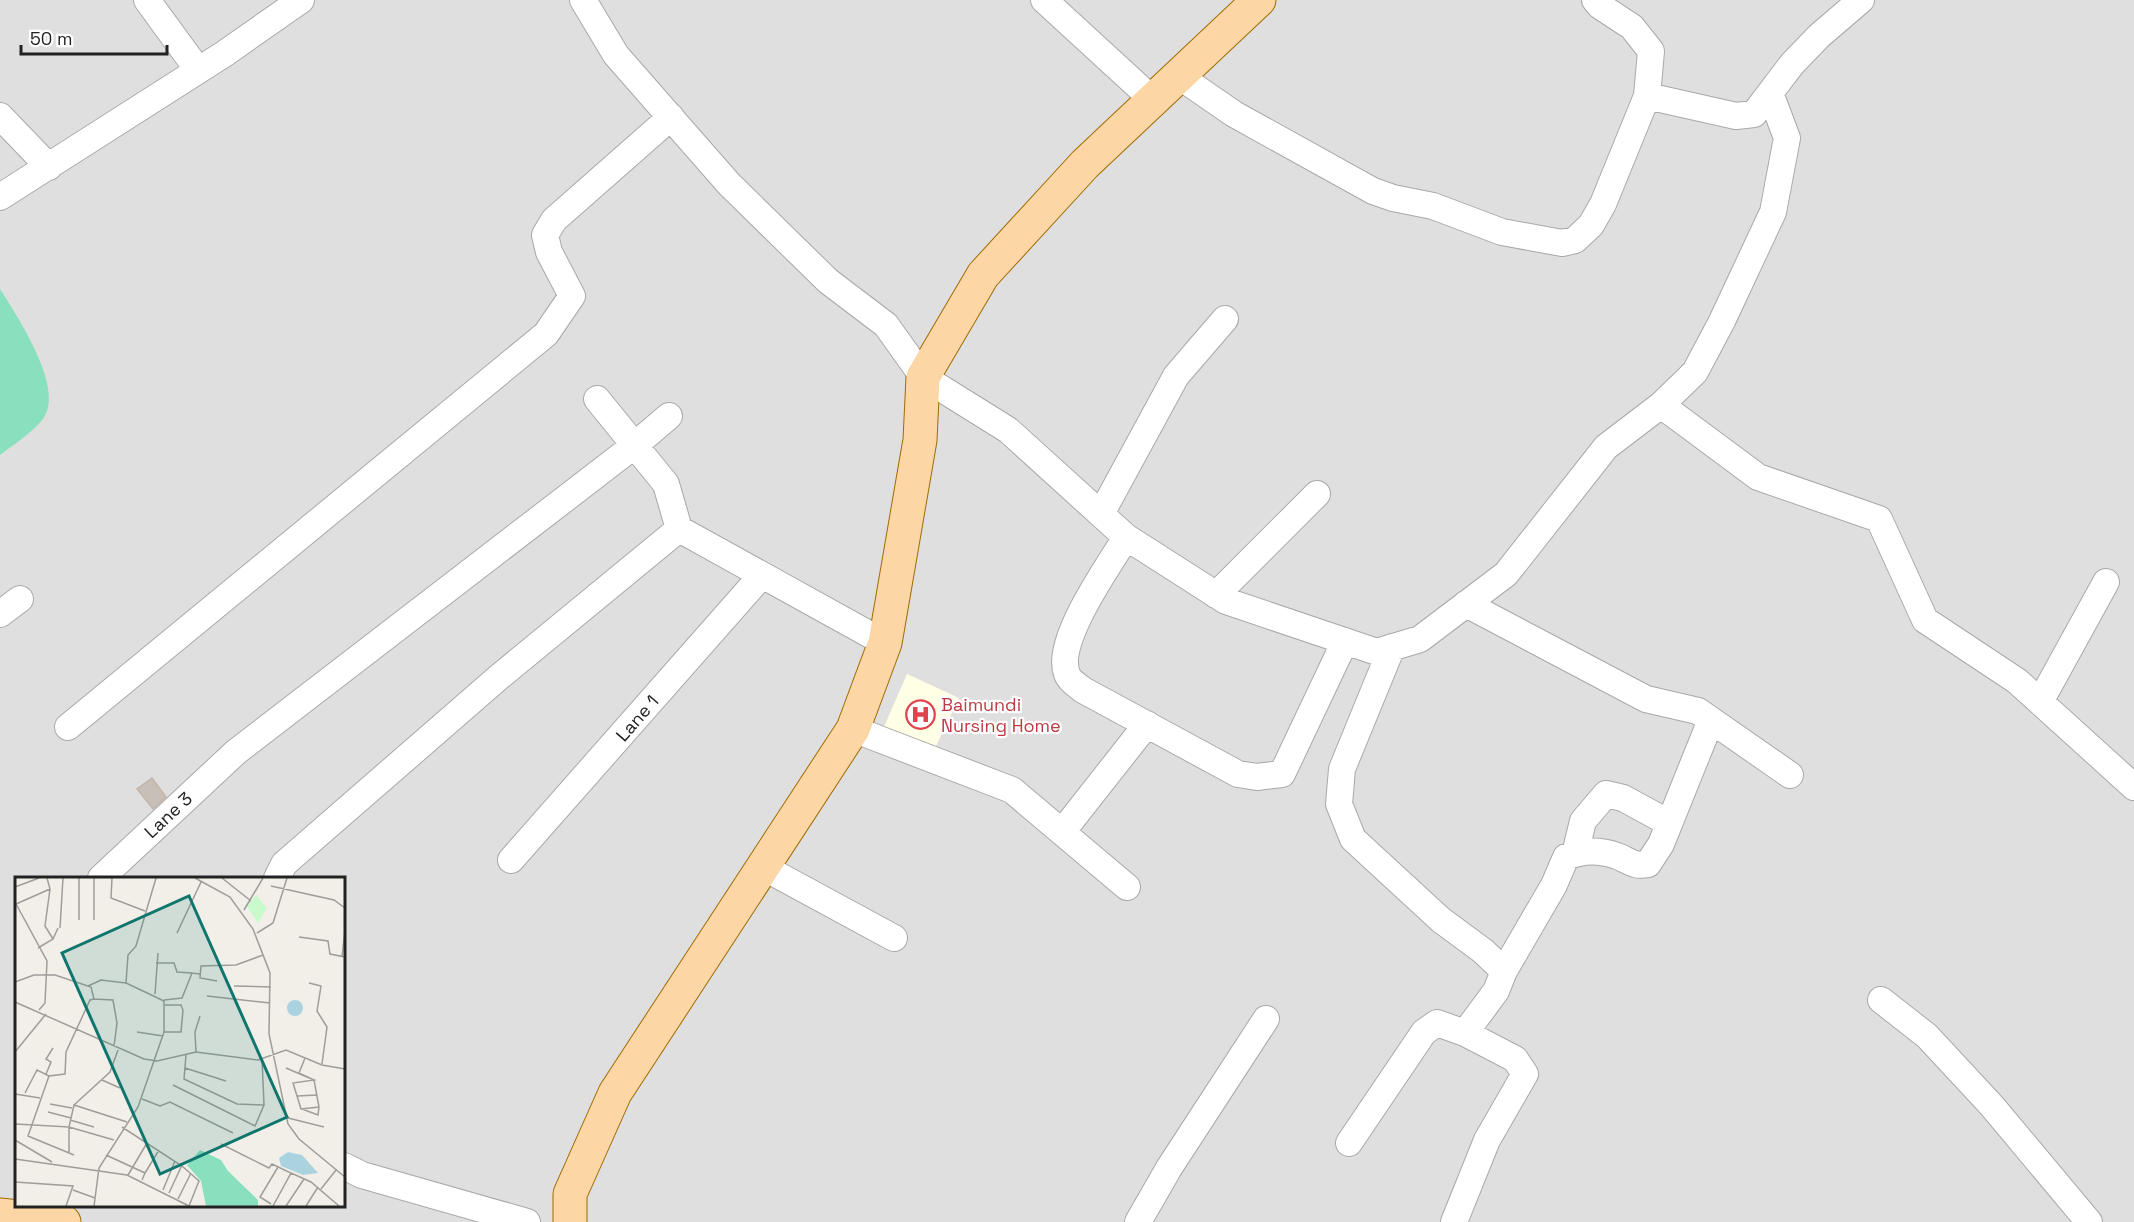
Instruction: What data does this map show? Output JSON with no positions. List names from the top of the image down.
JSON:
{
  "streets": {
    "street": ["Lane 1", "Lane 3"]
  },
  "places": {
    "hospital": ["Baimundi Nursing Home"]
  },
  "scale_bar": "50 m"
}
